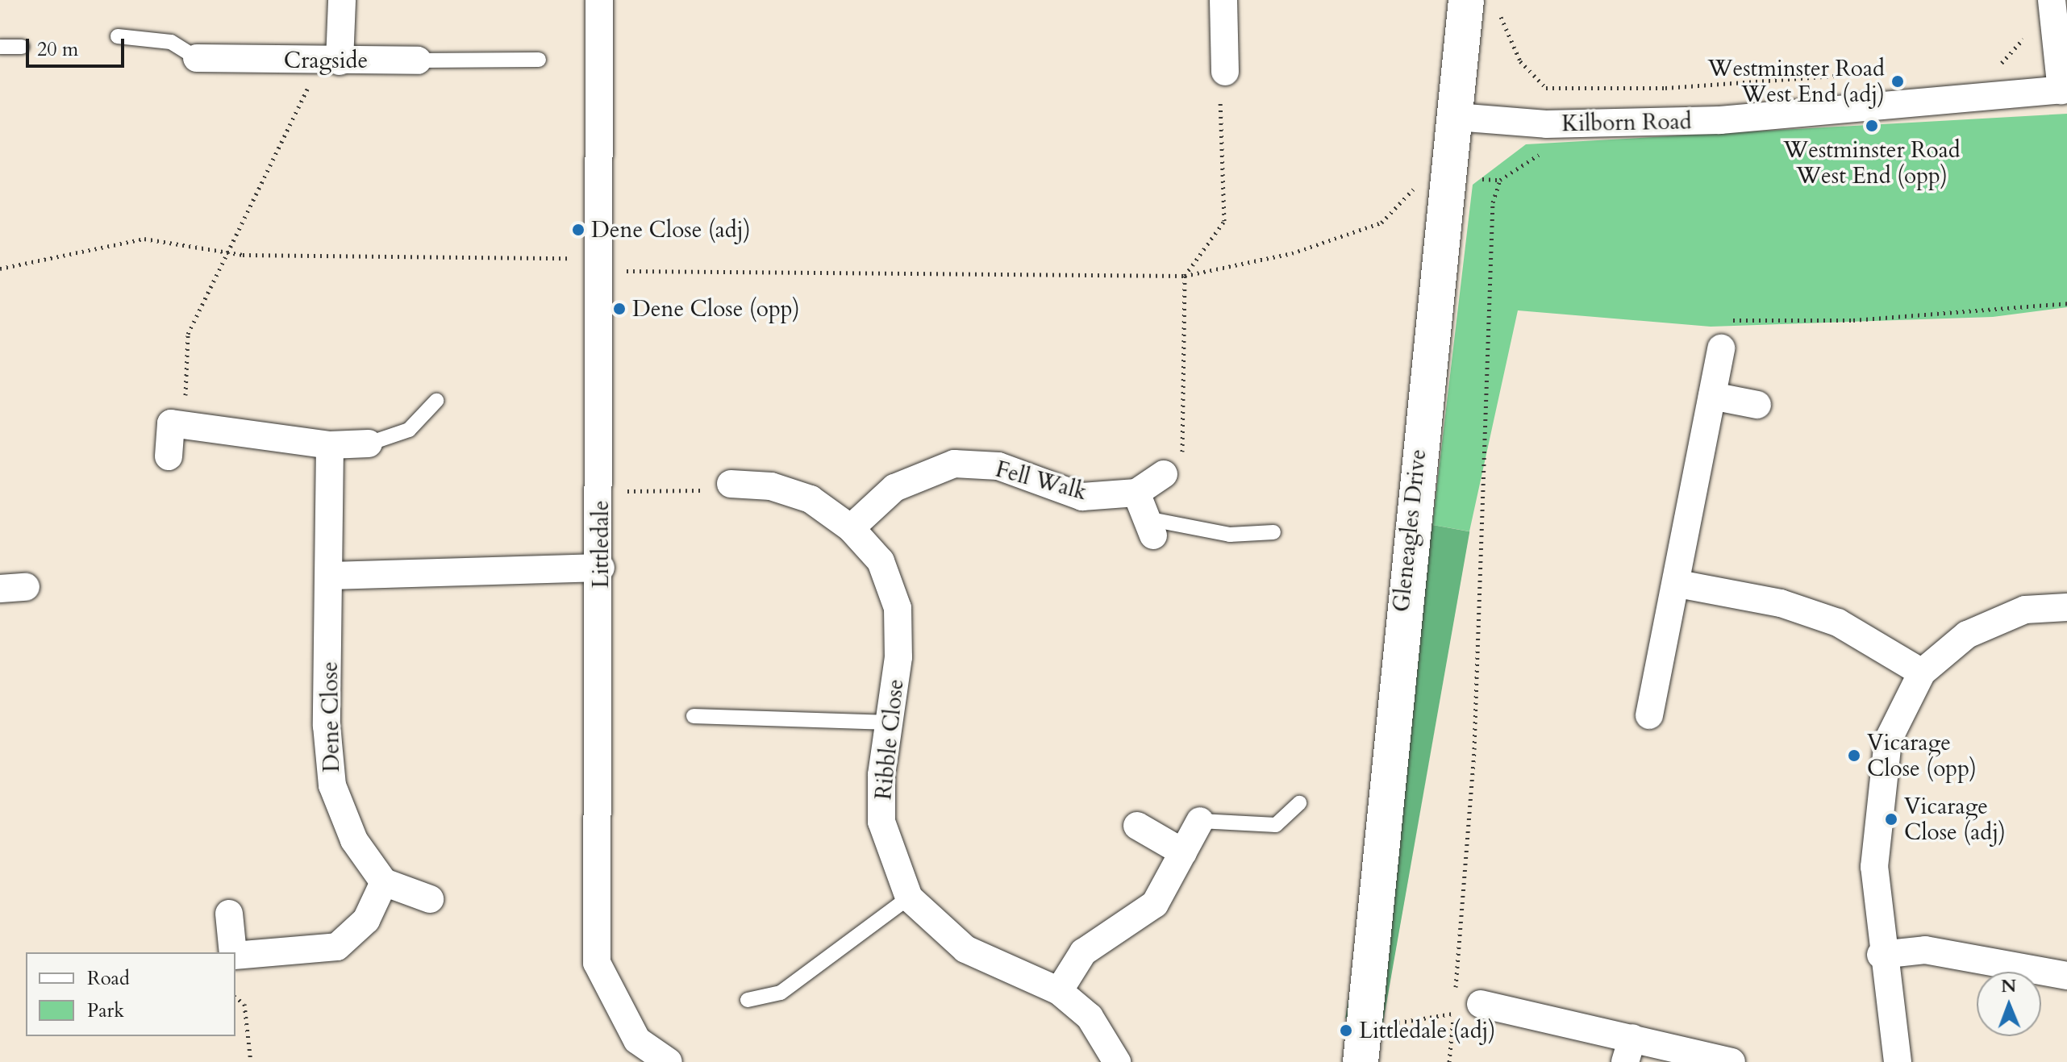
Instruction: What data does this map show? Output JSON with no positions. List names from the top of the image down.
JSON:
{
  "streets": {
    "street": [
      "Cragside",
      "Kilborn Road",
      "Fell Walk",
      "Gleneagles Drive",
      "Littledale",
      "Dene Close",
      "Ribble Close"
    ]
  },
  "crossings": [
    ["Kilborn Road", "Gleneagles Drive"],
    ["Fell Walk", "Ribble Close"]
  ],
  "places": [
    "Westminster Road West End (adj)",
    "Westminster Road West End (opp)",
    "Dene Close (adj)",
    "Dene Close (opp)",
    "Vicarage Close (opp)",
    "Vicarage Close (adj)",
    "Littledale (adj)"
  ],
  "legend": ["Road", "Park"],
  "scale_bar": "20 m",
  "north": "top"
}
